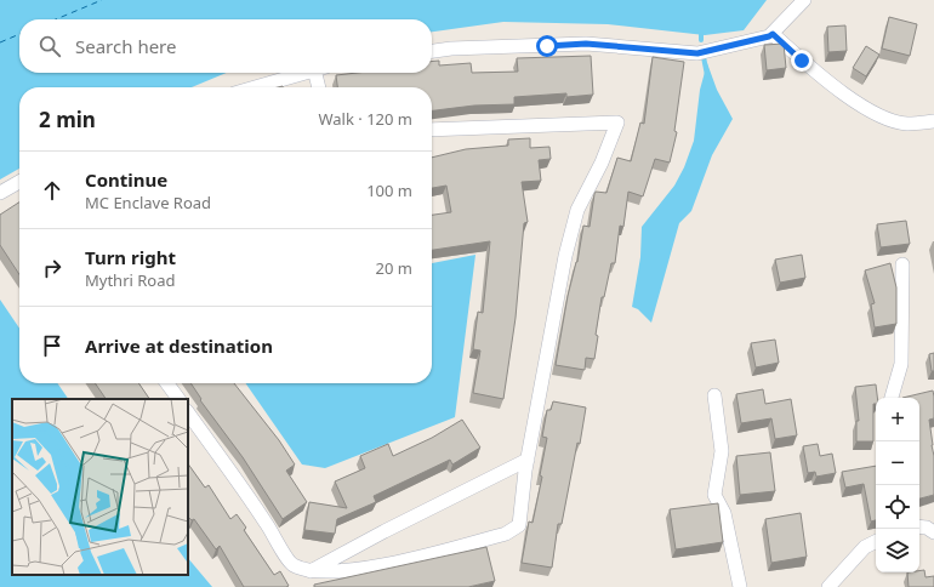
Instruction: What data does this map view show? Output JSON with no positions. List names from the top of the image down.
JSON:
{
  "page": {
    "search": "Search here",
    "heading": ["2 min", "Walk · 120 m"],
    "list": [
      ["Continue", "MC Enclave Road", "100 m"],
      ["Turn right", "Mythri Road", "20 m"],
      "Arrive at destination"
    ],
    "map_buttons": ["+", "−"]
  }
}
